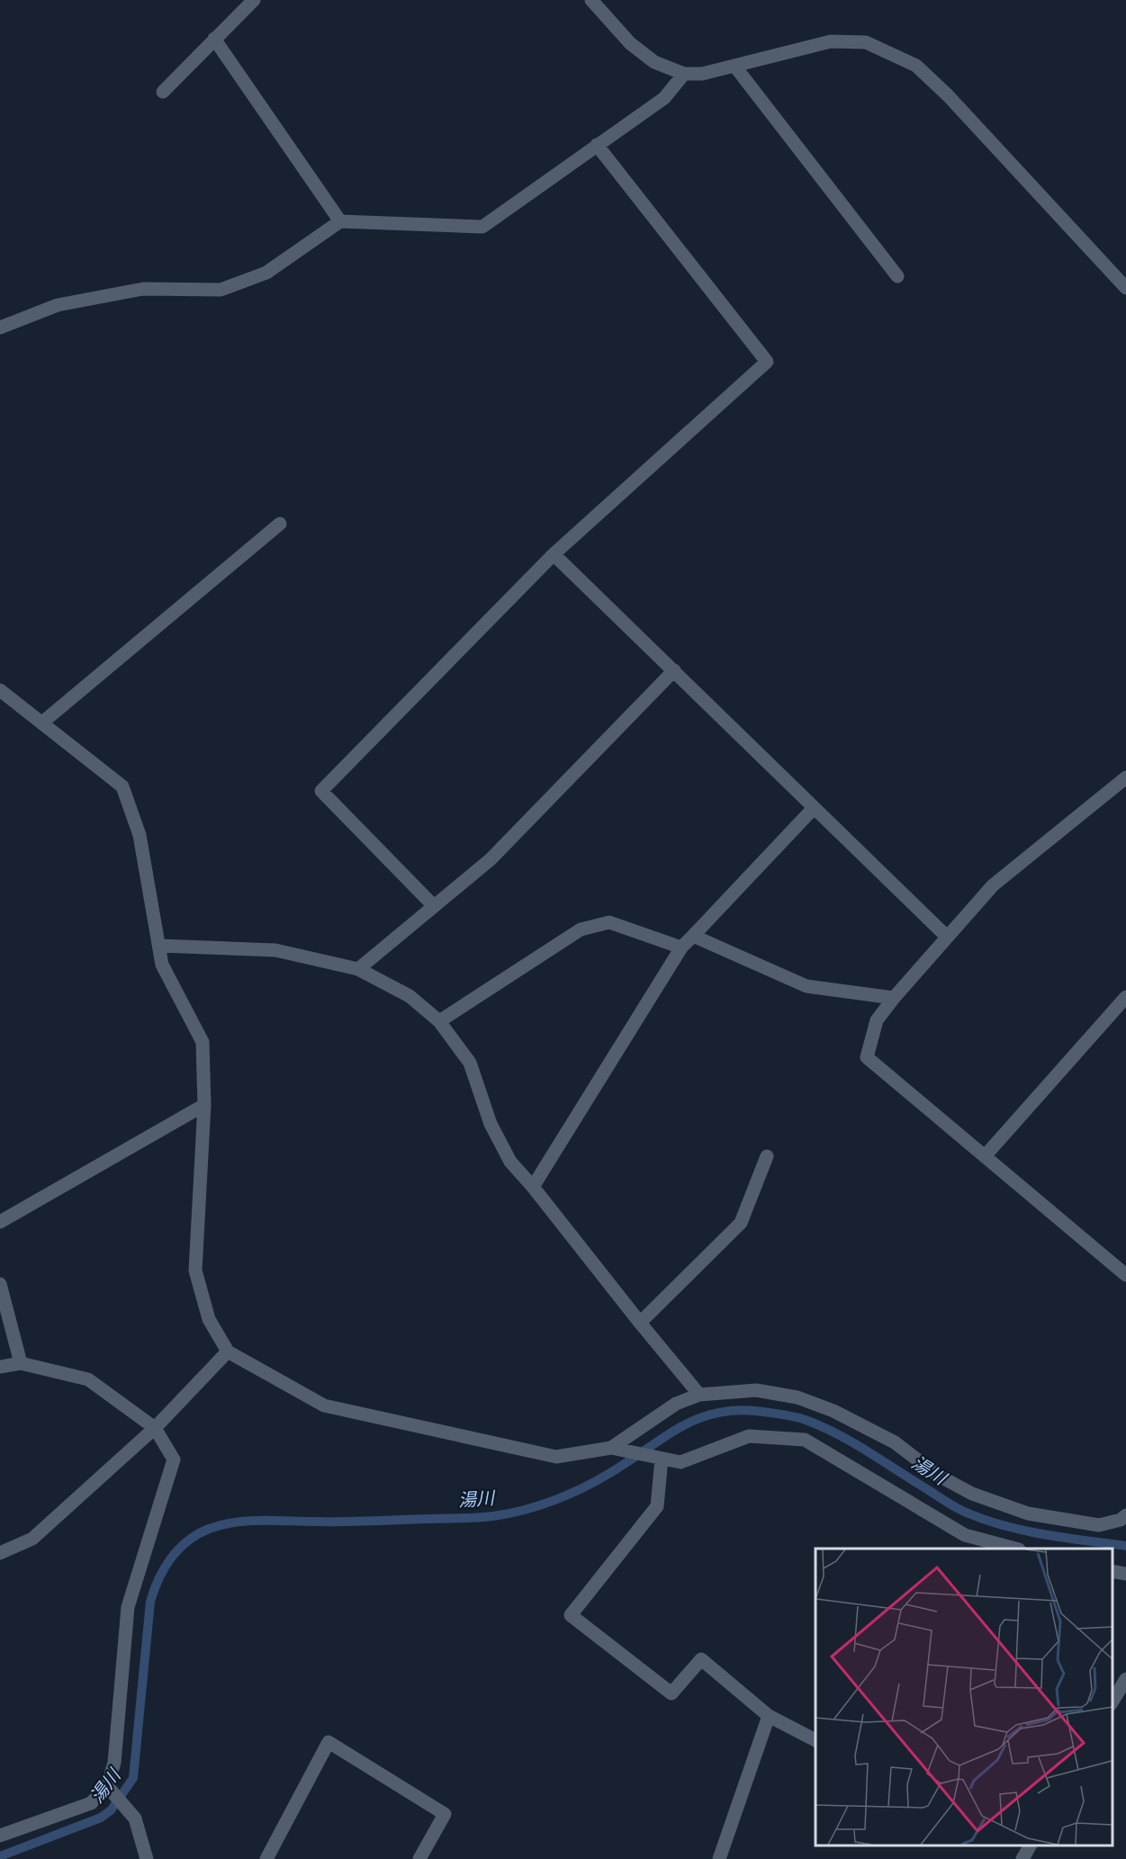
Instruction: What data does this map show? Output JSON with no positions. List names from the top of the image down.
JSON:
{
  "water": ["湯川"]
}
